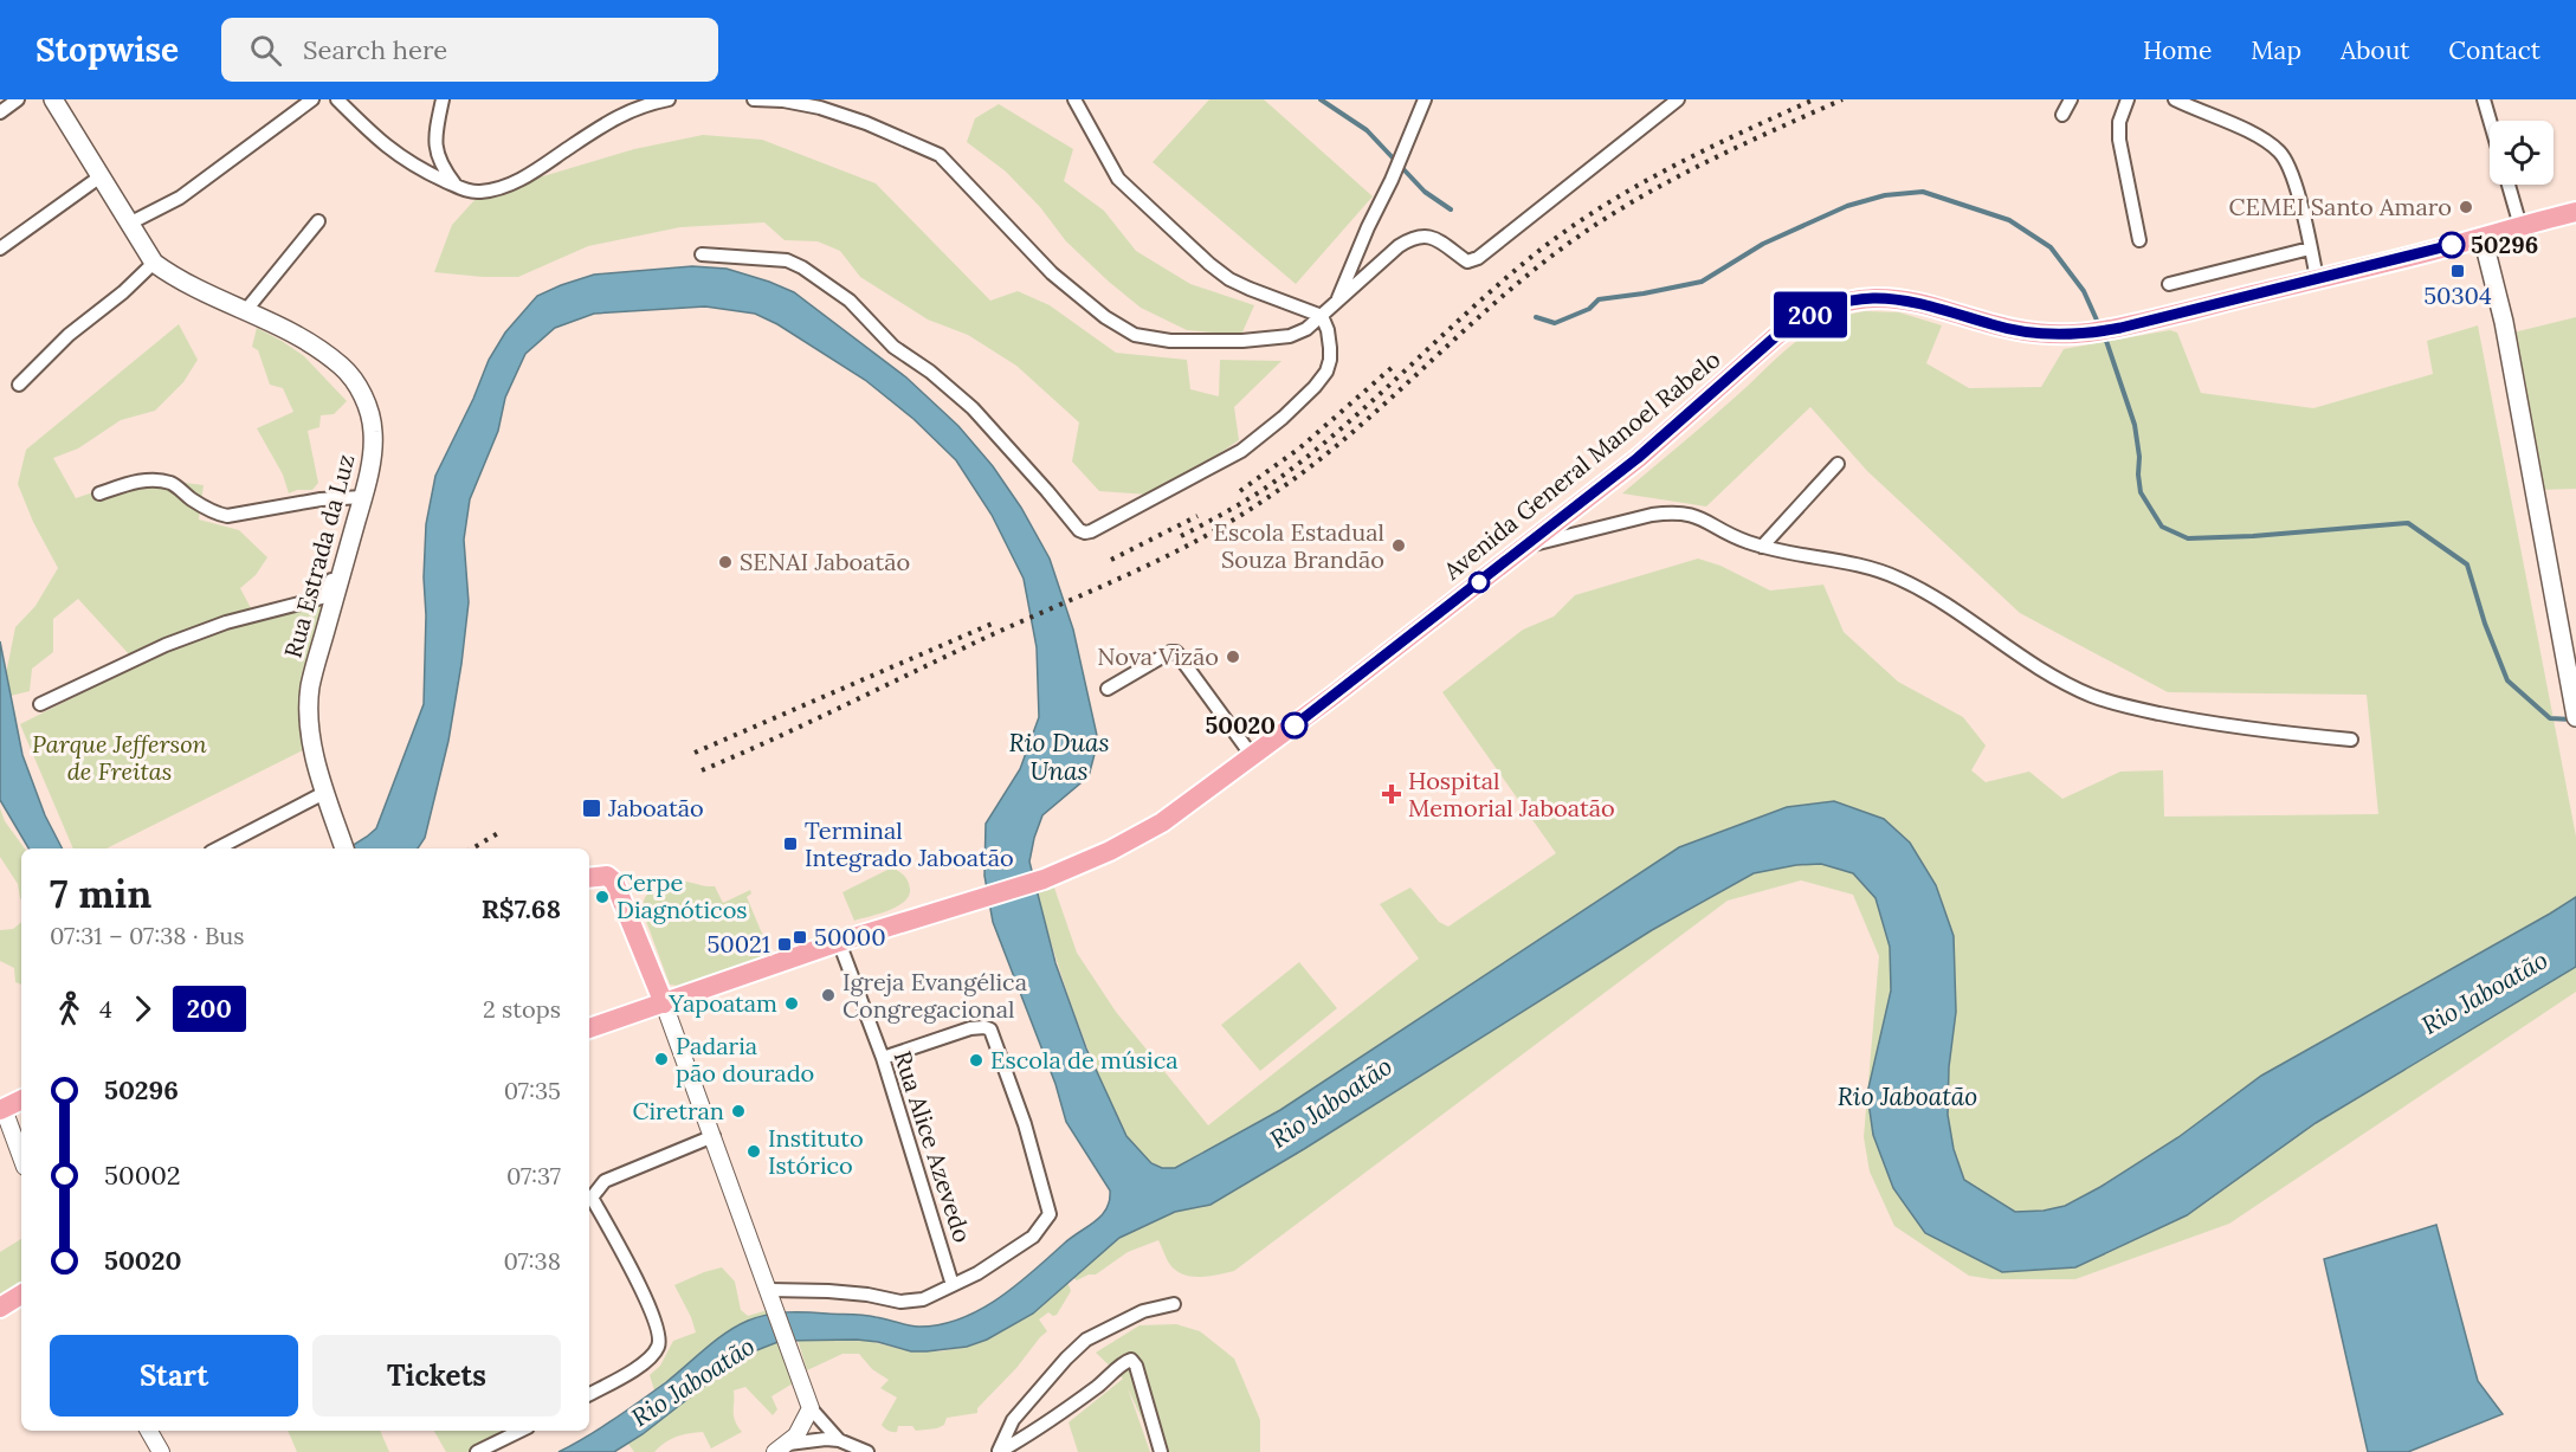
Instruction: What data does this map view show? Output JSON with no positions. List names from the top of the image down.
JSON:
{
  "streets": {
    "main road": ["Avenida General Manoel Rabelo", "Rua Estrada da Luz"],
    "street": ["Rua Alice Azevedo"]
  },
  "crossings": [
    ["Avenida General Manoel Rabelo", "Rua Alice Azevedo"]
  ],
  "water": ["Rio Duas Unas", "Rio Jaboatão"],
  "parks": ["Parque Jefferson de Freitas"],
  "places": {
    "other": [
      "CEMEI Santo Amaro",
      "50296",
      "Escola Estadual Souza Brandão",
      "SENAI Jaboatão",
      "Nova Vizão",
      "50020",
      "Cerpe Diagnóticos",
      "Igreja Evangélica Congregacional",
      "Yapoatam",
      "Padaria pão dourado",
      "Escola de música",
      "Ciretran",
      "Instituto Istórico"
    ],
    "transit": [
      "50304",
      "Jaboatão",
      "Terminal Integrado Jaboatão",
      "50000",
      "50021"
    ],
    "health": ["Hospital Memorial Jaboatão"]
  },
  "lines": ["bus line 200"],
  "page": {
    "header": "Stopwise",
    "search": "Search here",
    "nav": [
      "Home",
      "Map",
      "About",
      "Contact"
    ],
    "on_map": "200",
    "heading": ["7 min", "07:31 – 07:38 · Bus", "R$7.68"],
    "legs": ["4", "200", "2 stops"],
    "list": [
      {
        "name": "50296",
        "value": "07:35"
      },
      {
        "name": "50002",
        "value": "07:37"
      },
      {
        "name": "50020",
        "value": "07:38"
      }
    ],
    "buttons": ["Start", "Tickets"]
  }
}
